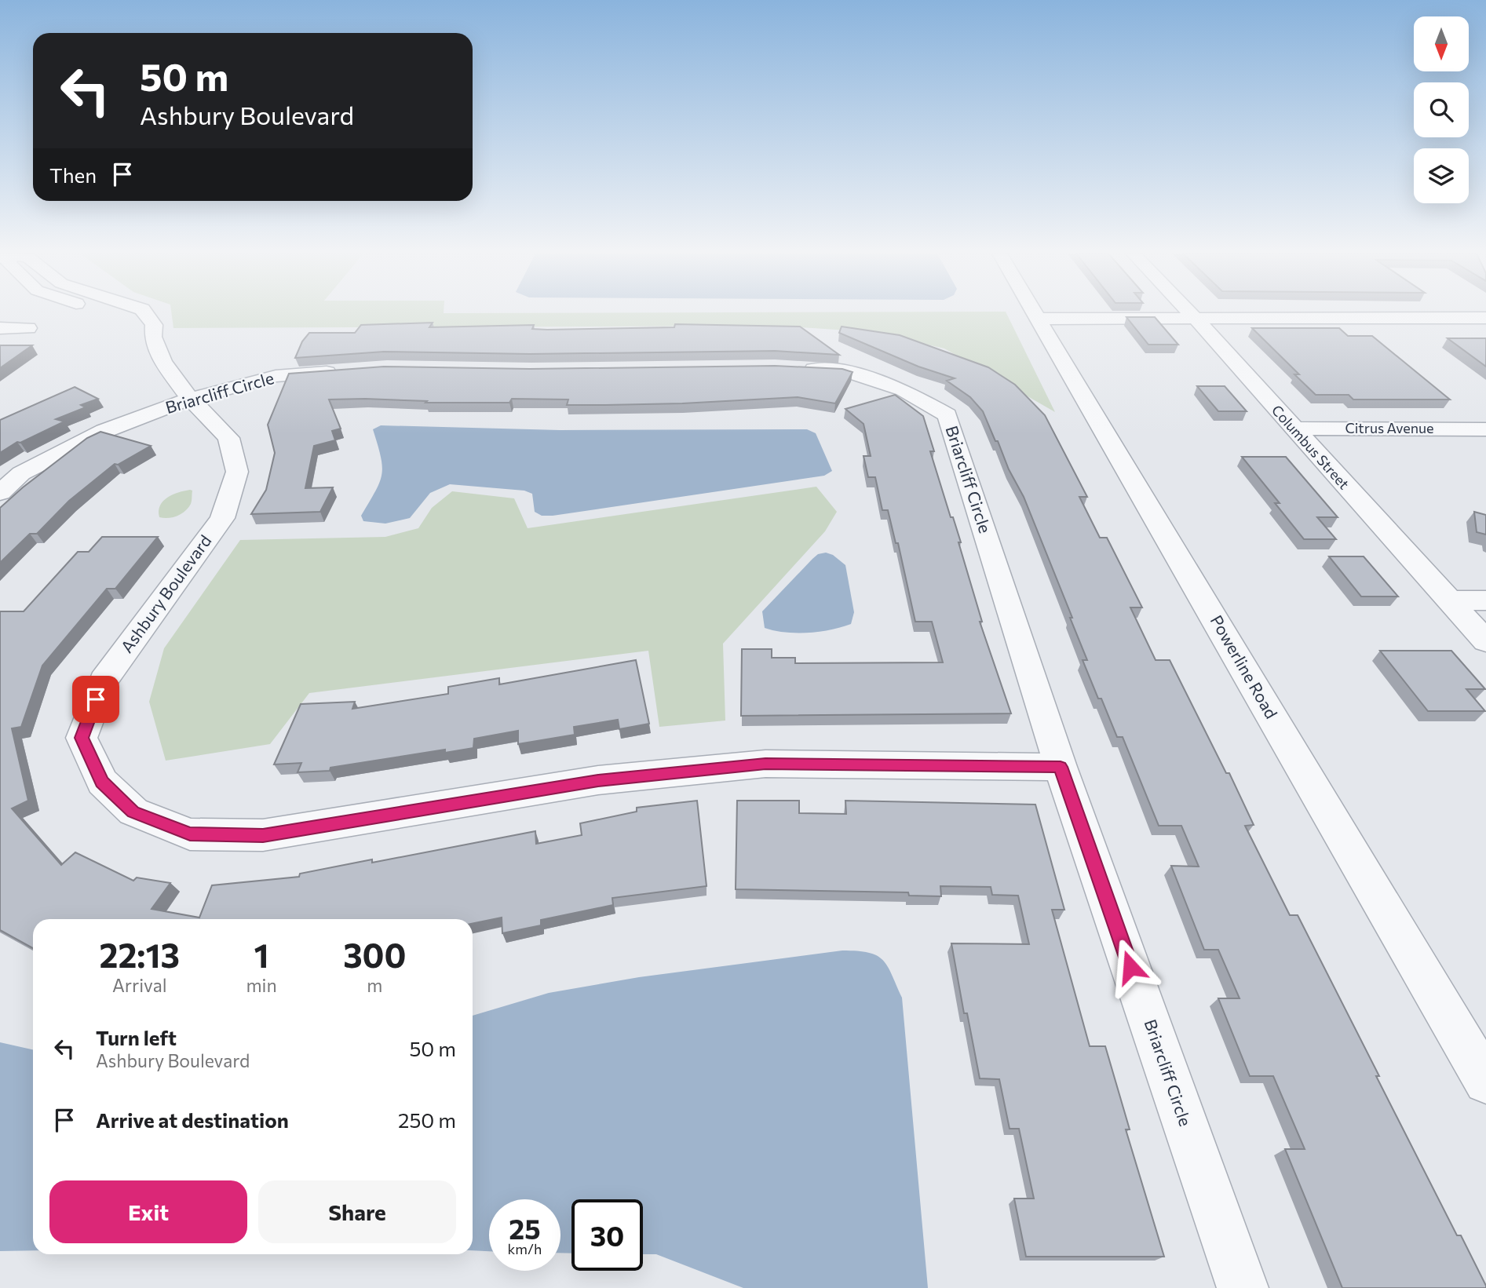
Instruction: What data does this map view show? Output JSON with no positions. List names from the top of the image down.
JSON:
{
  "streets": {
    "street": [
      "Briarcliff Circle",
      "Citrus Avenue",
      "Columbus Street",
      "Ashbury Boulevard",
      "Powerline Road"
    ]
  },
  "crossings": [
    ["Briarcliff Circle", "Ashbury Boulevard"],
    ["Citrus Avenue", "Columbus Street"]
  ],
  "north": "bottom",
  "page": {
    "turn": ["50 m", "Ashbury Boulevard"],
    "then": "Then",
    "eta": [
      "22:13",
      "Arrival",
      "1",
      "min",
      "300",
      "m"
    ],
    "list": [
      {
        "name": "Turn left",
        "note": "Ashbury Boulevard",
        "value": "50 m"
      },
      {
        "name": "Arrive at destination",
        "value": "250 m"
      }
    ],
    "buttons": ["Exit", "Share"],
    "speed": "25 km/h",
    "limit": "30"
  }
}
